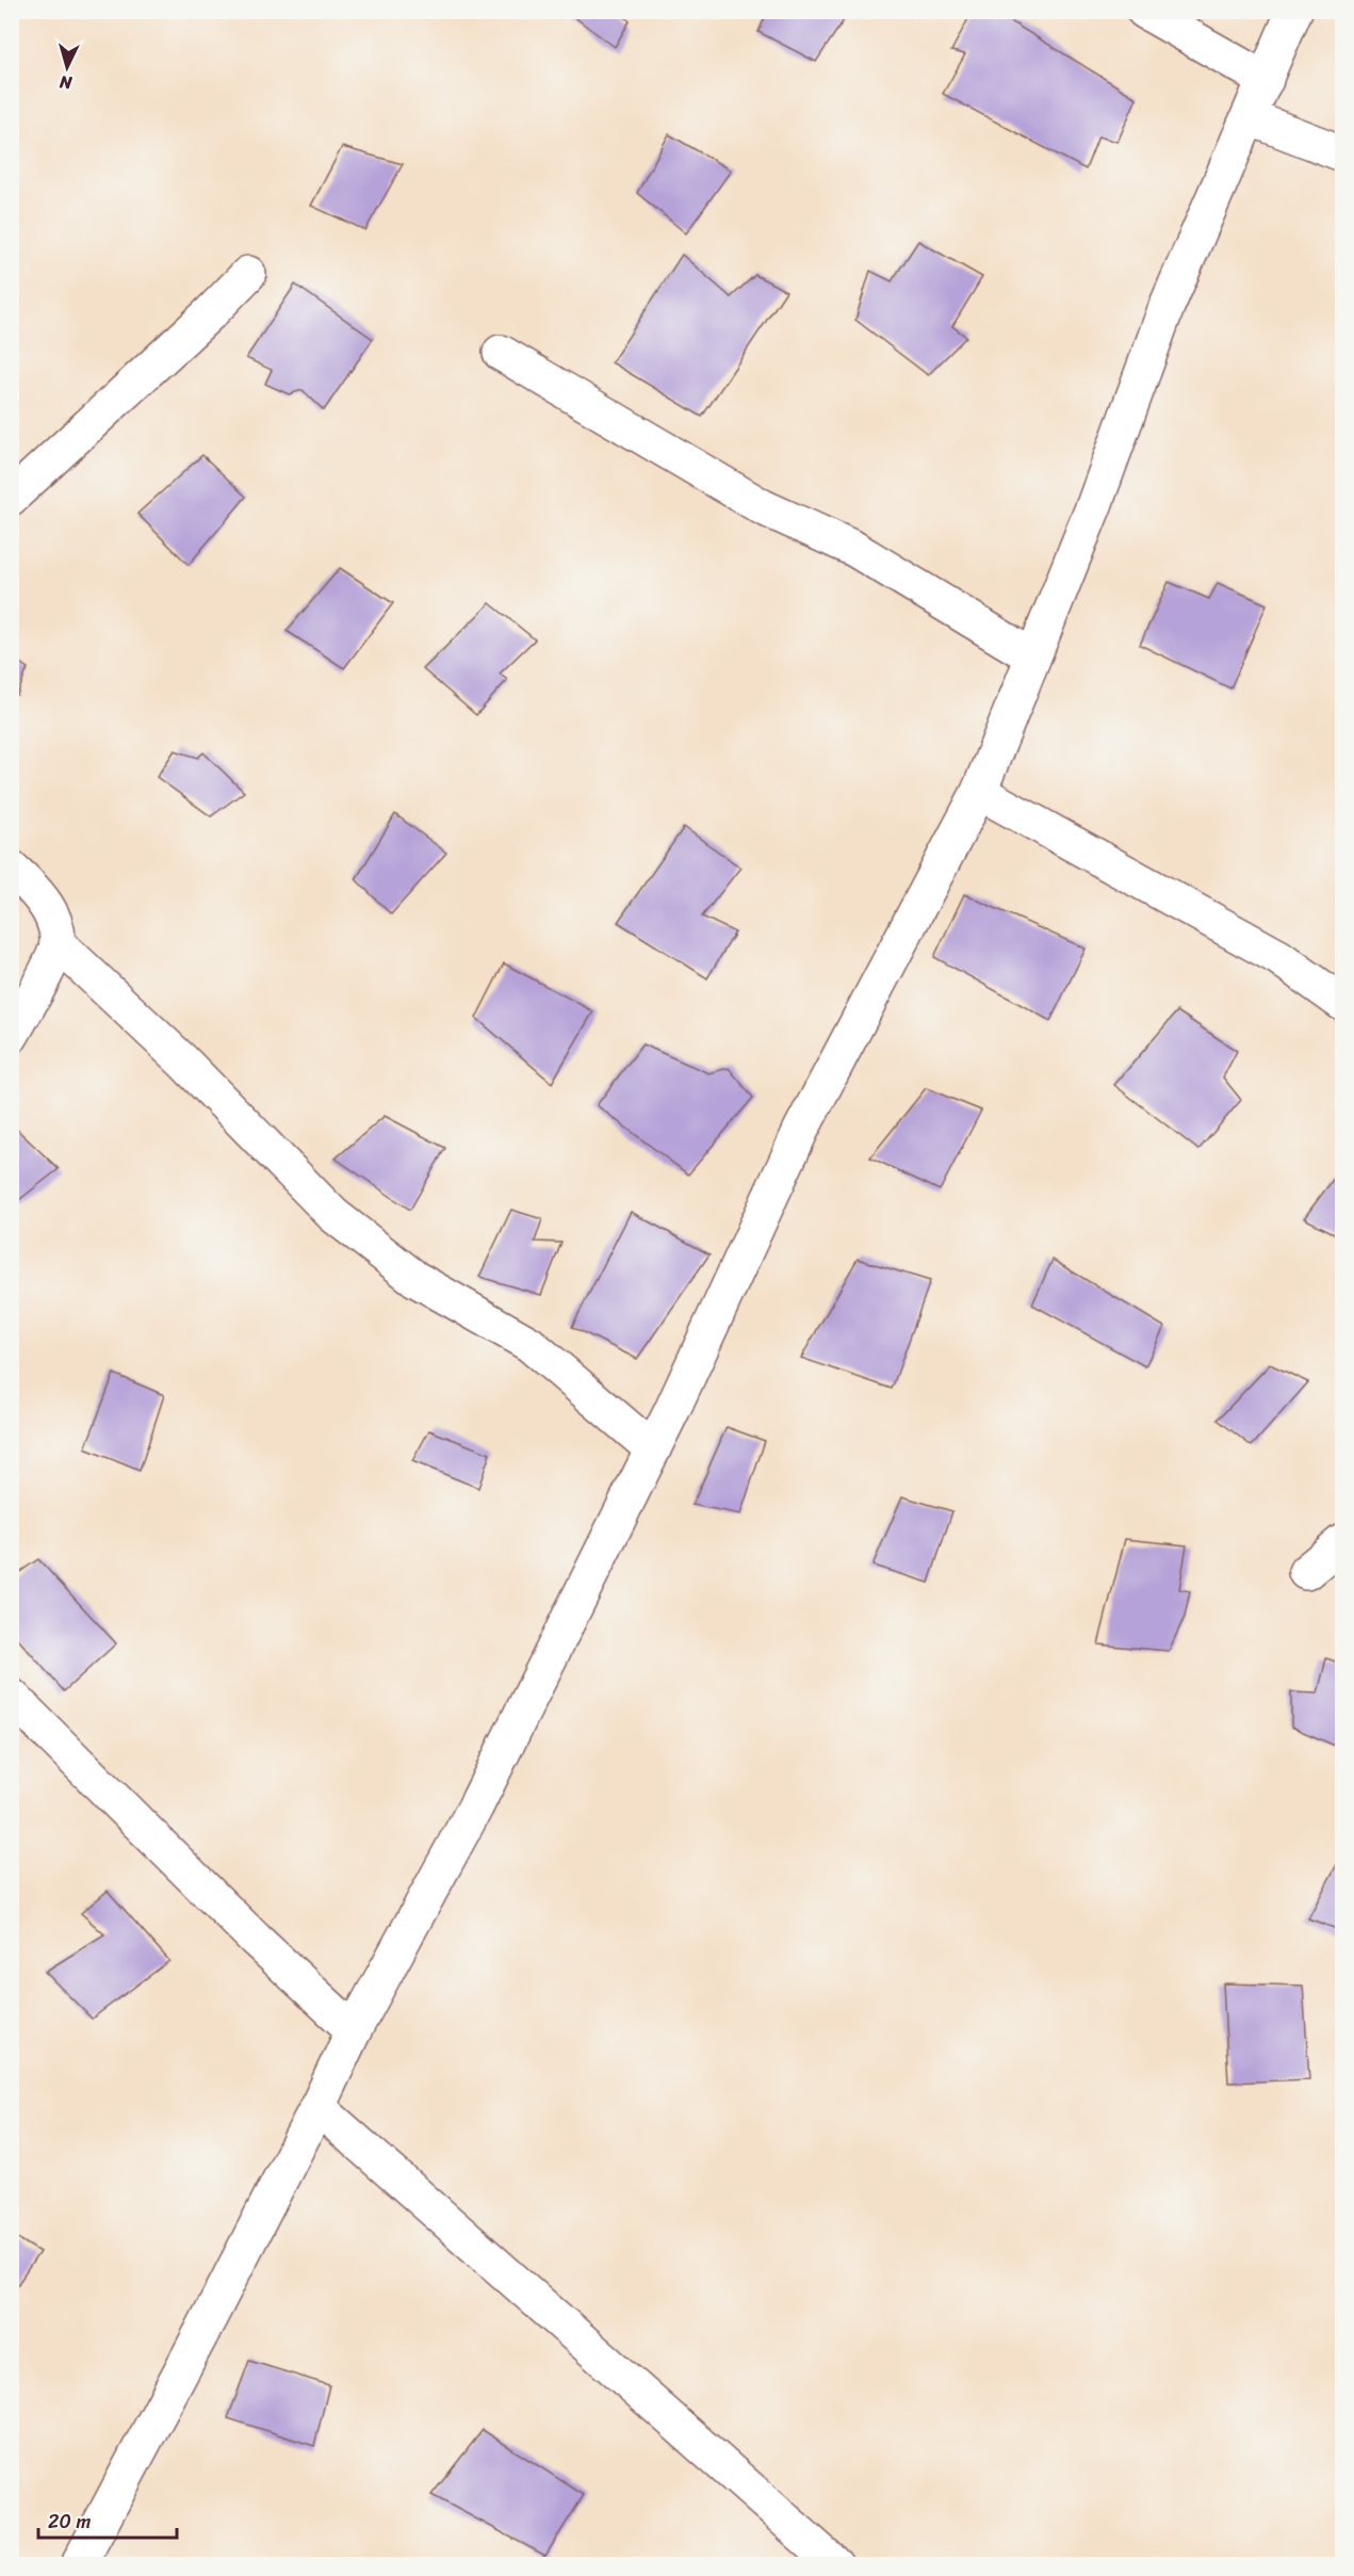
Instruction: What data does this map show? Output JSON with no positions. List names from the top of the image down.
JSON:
{
  "scale_bar": "20 m",
  "north": "bottom"
}
